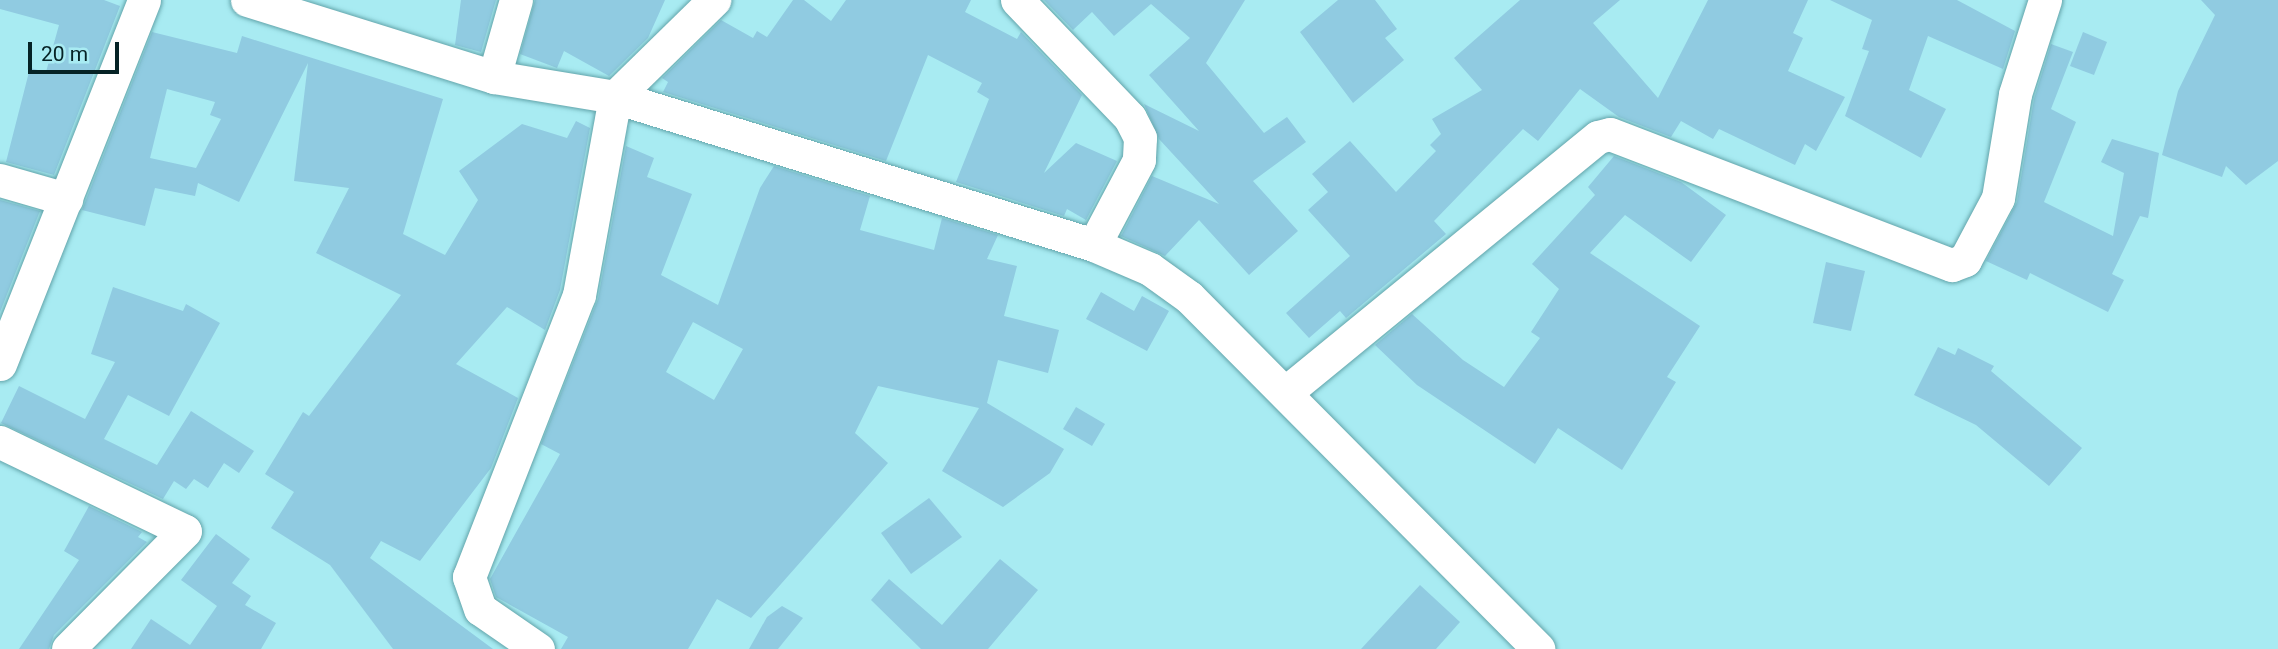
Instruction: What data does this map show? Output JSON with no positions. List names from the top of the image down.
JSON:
{
  "scale_bar": "20 m"
}
